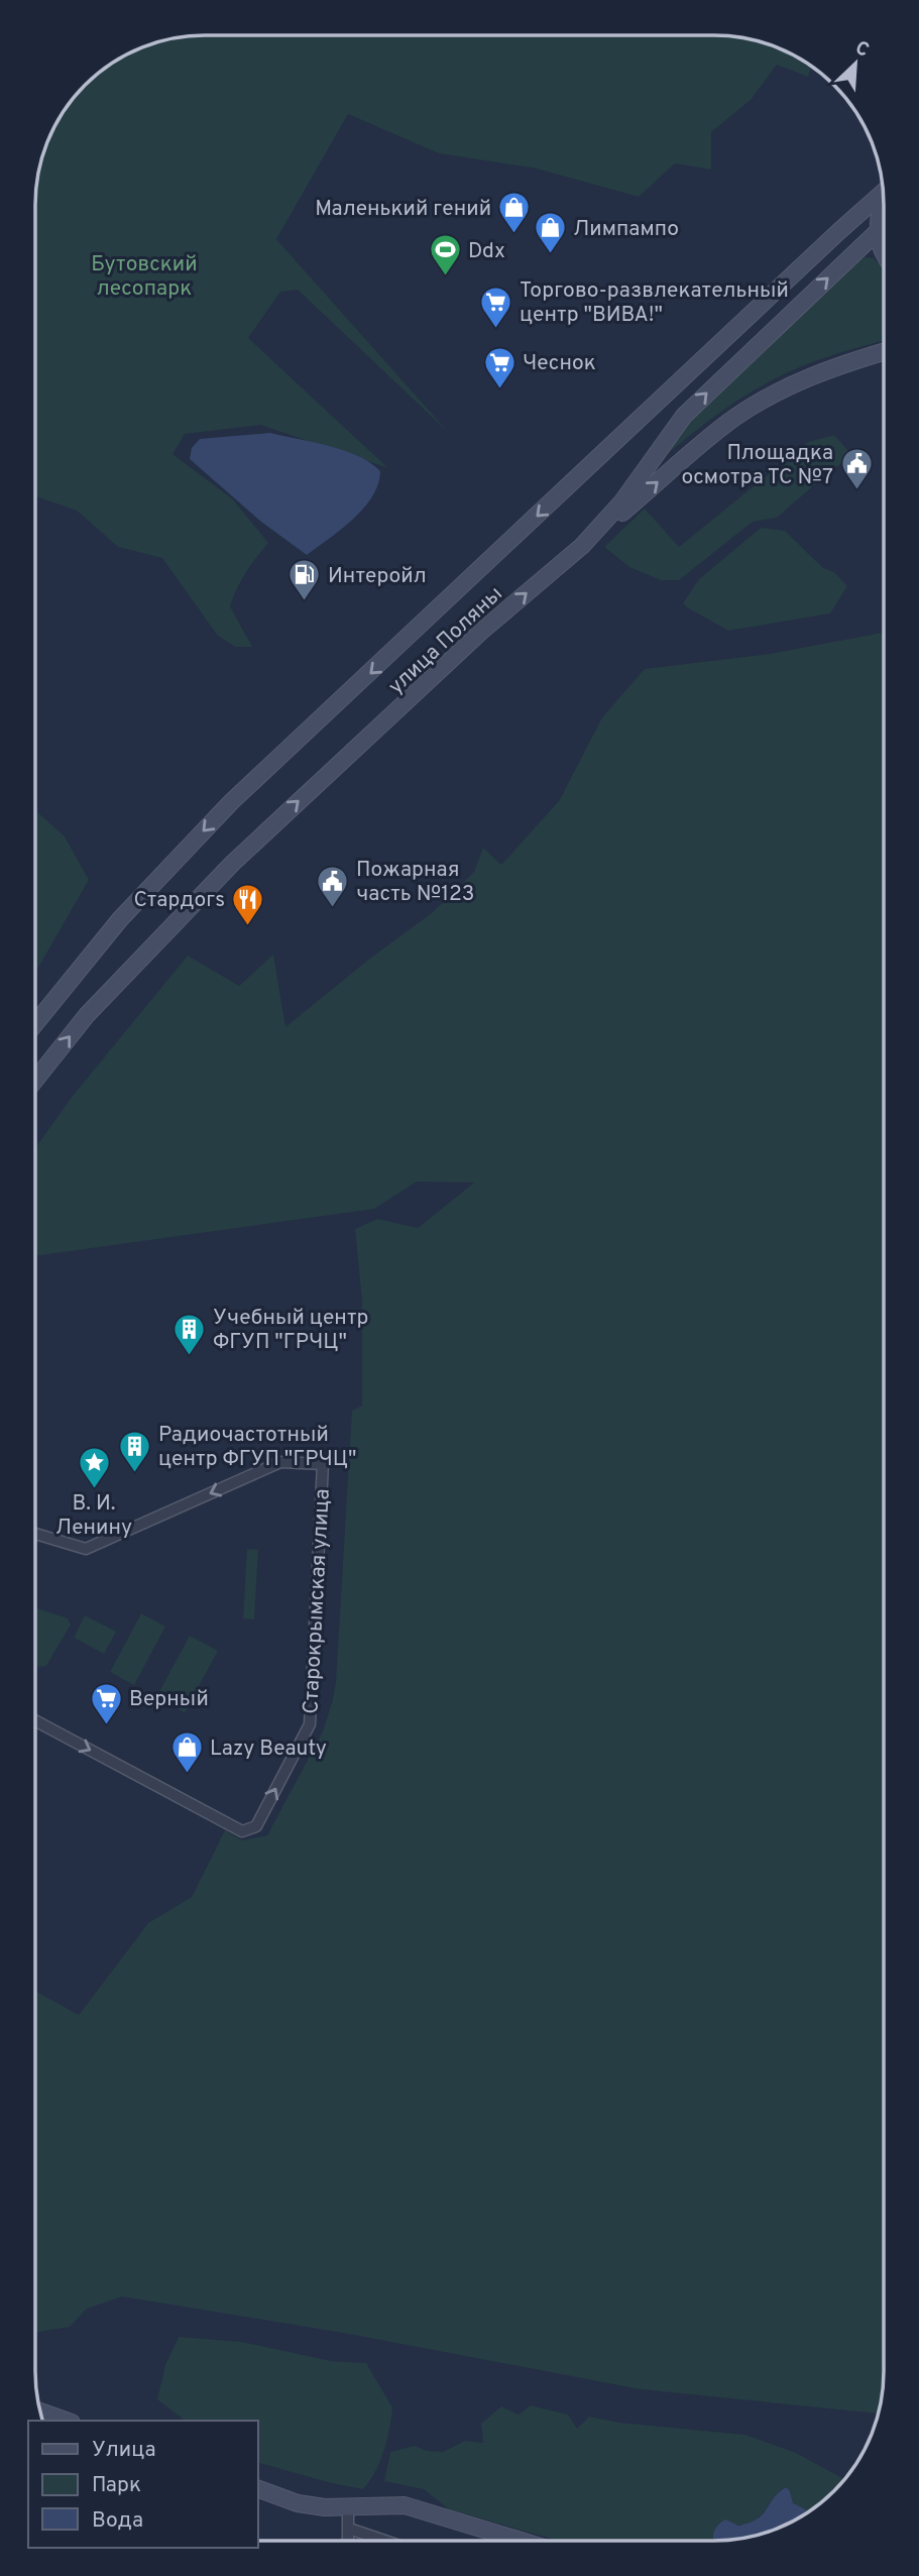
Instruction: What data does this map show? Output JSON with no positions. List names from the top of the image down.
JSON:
{
  "streets": {
    "main road": ["улица Поляны"],
    "street": ["Старокрымская улица"]
  },
  "parks": ["Бутовский лесопарк"],
  "places": {
    "shop": ["Маленький гений", "Лимпампо", "Lazy Beauty"],
    "sports": ["Ddx"],
    "supermarket": ["Торгово-развлекательный центр \"ВИВА!\"", "Чеснок", "Верный"],
    "public building": ["Площадка осмотра ТС №7", "Пожарная часть №123"],
    "fuel station": ["Интеройл"],
    "restaurant": ["Стардогs"],
    "building": ["Учебный центр ФГУП \"ГРЧЦ\"", "Радиочастотный центр ФГУП \"ГРЧЦ\""],
    "place": ["В. И. Ленину"]
  },
  "legend": ["Улица", "Парк", "Вода"],
  "north": "top right"
}
